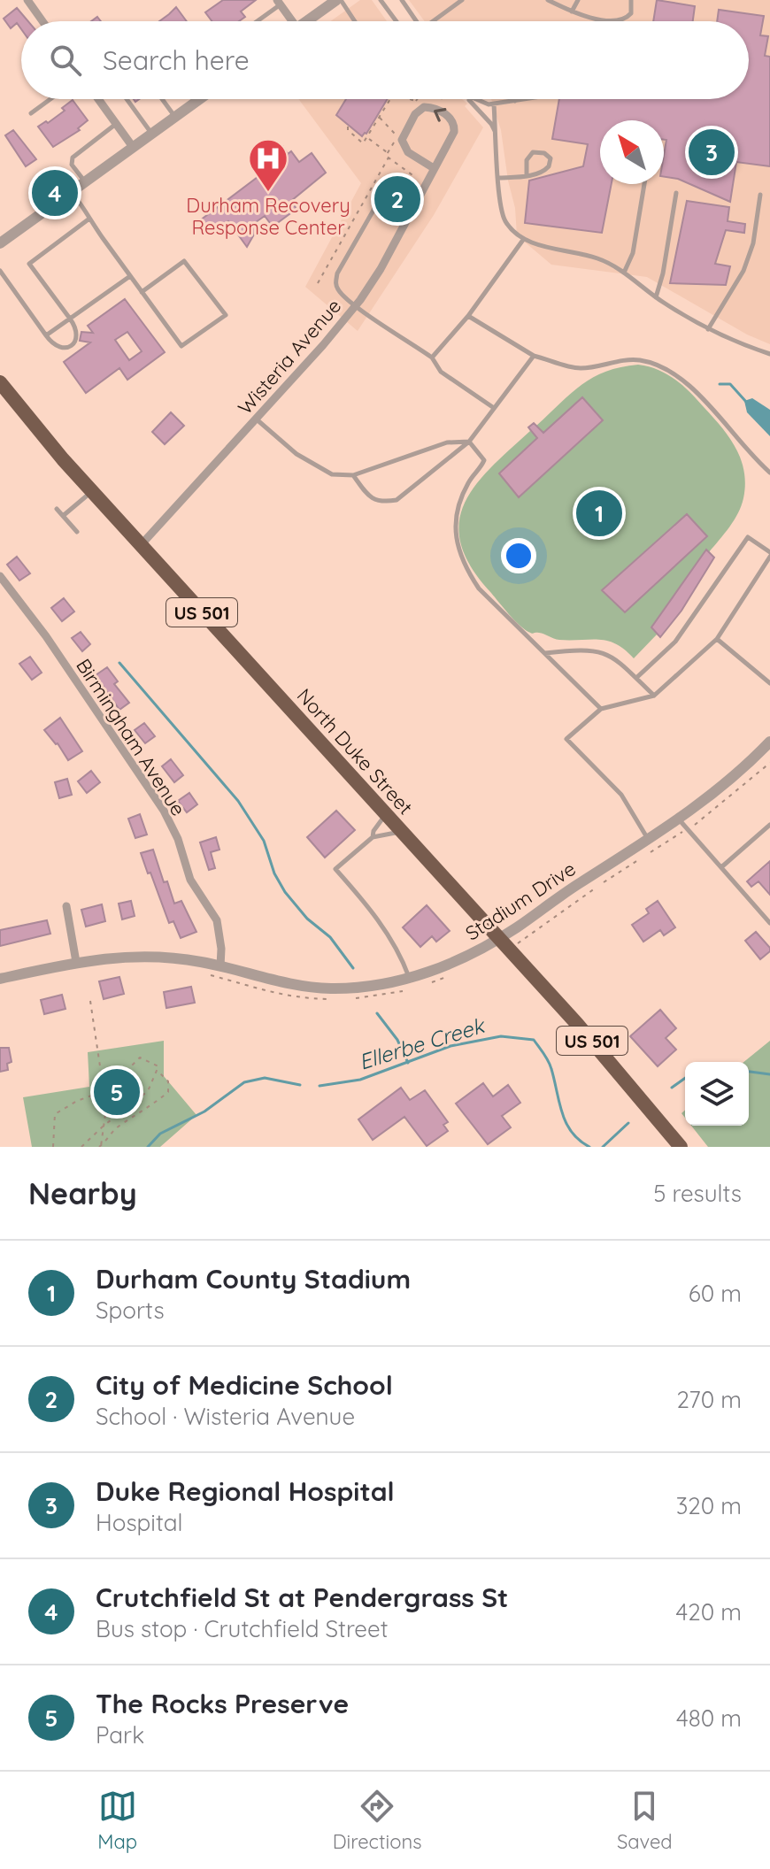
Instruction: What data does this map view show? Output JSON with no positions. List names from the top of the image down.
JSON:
{
  "streets": {
    "highway": ["US 501", "North Duke Street"],
    "street": ["Wisteria Avenue", "Birmingham Avenue", "Stadium Drive"]
  },
  "crossings": [
    ["Wisteria Avenue", "North Duke Street"],
    ["Birmingham Avenue", "Stadium Drive"],
    ["North Duke Street", "Stadium Drive"]
  ],
  "water": ["Ellerbe Creek"],
  "places": {
    "hospital": ["Durham Recovery Response Center"]
  },
  "north": "top left",
  "page": {
    "search": "Search here",
    "pins": [
      "3",
      "4",
      "2",
      "1",
      "5"
    ],
    "heading": ["Nearby", "5 results"],
    "list": [
      {
        "mark": "1",
        "name": "Durham County Stadium",
        "note": "Sports",
        "value": "60 m"
      },
      {
        "mark": "2",
        "name": "City of Medicine School",
        "note": "School · Wisteria Avenue",
        "value": "270 m"
      },
      {
        "mark": "3",
        "name": "Duke Regional Hospital",
        "note": "Hospital",
        "value": "320 m"
      },
      {
        "mark": "4",
        "name": "Crutchfield St at Pendergrass St",
        "note": "Bus stop · Crutchfield Street",
        "value": "420 m"
      },
      {
        "mark": "5",
        "name": "The Rocks Preserve",
        "note": "Park",
        "value": "480 m"
      }
    ],
    "nav": ["Map", "Directions", "Saved"]
  }
}
